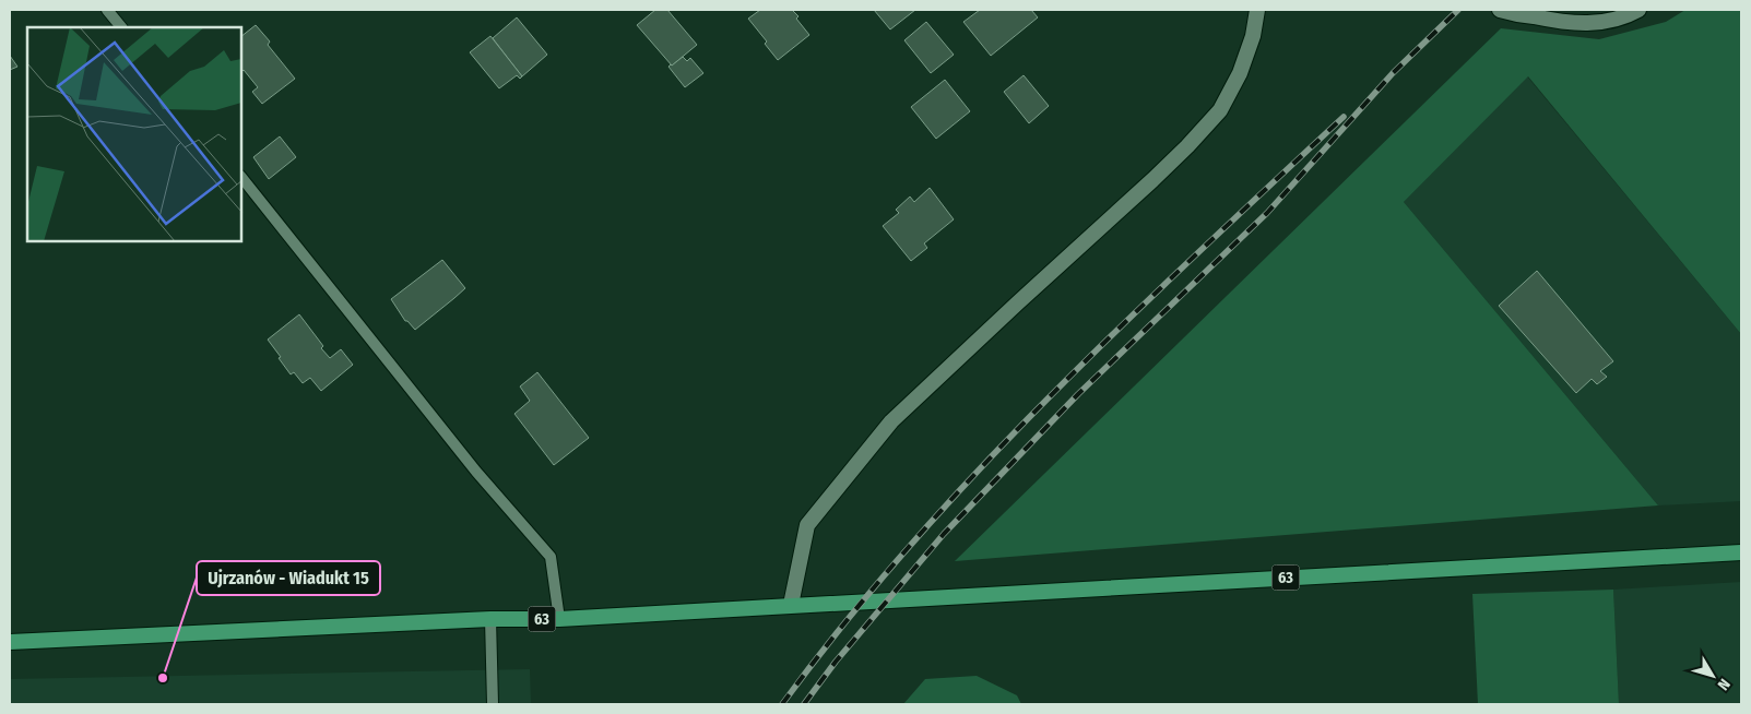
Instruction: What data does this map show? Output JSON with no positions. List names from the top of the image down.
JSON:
{
  "streets": {
    "main road": ["63"]
  },
  "places": ["Ujrzanów - Wiadukt 15"],
  "north": "bottom right"
}
